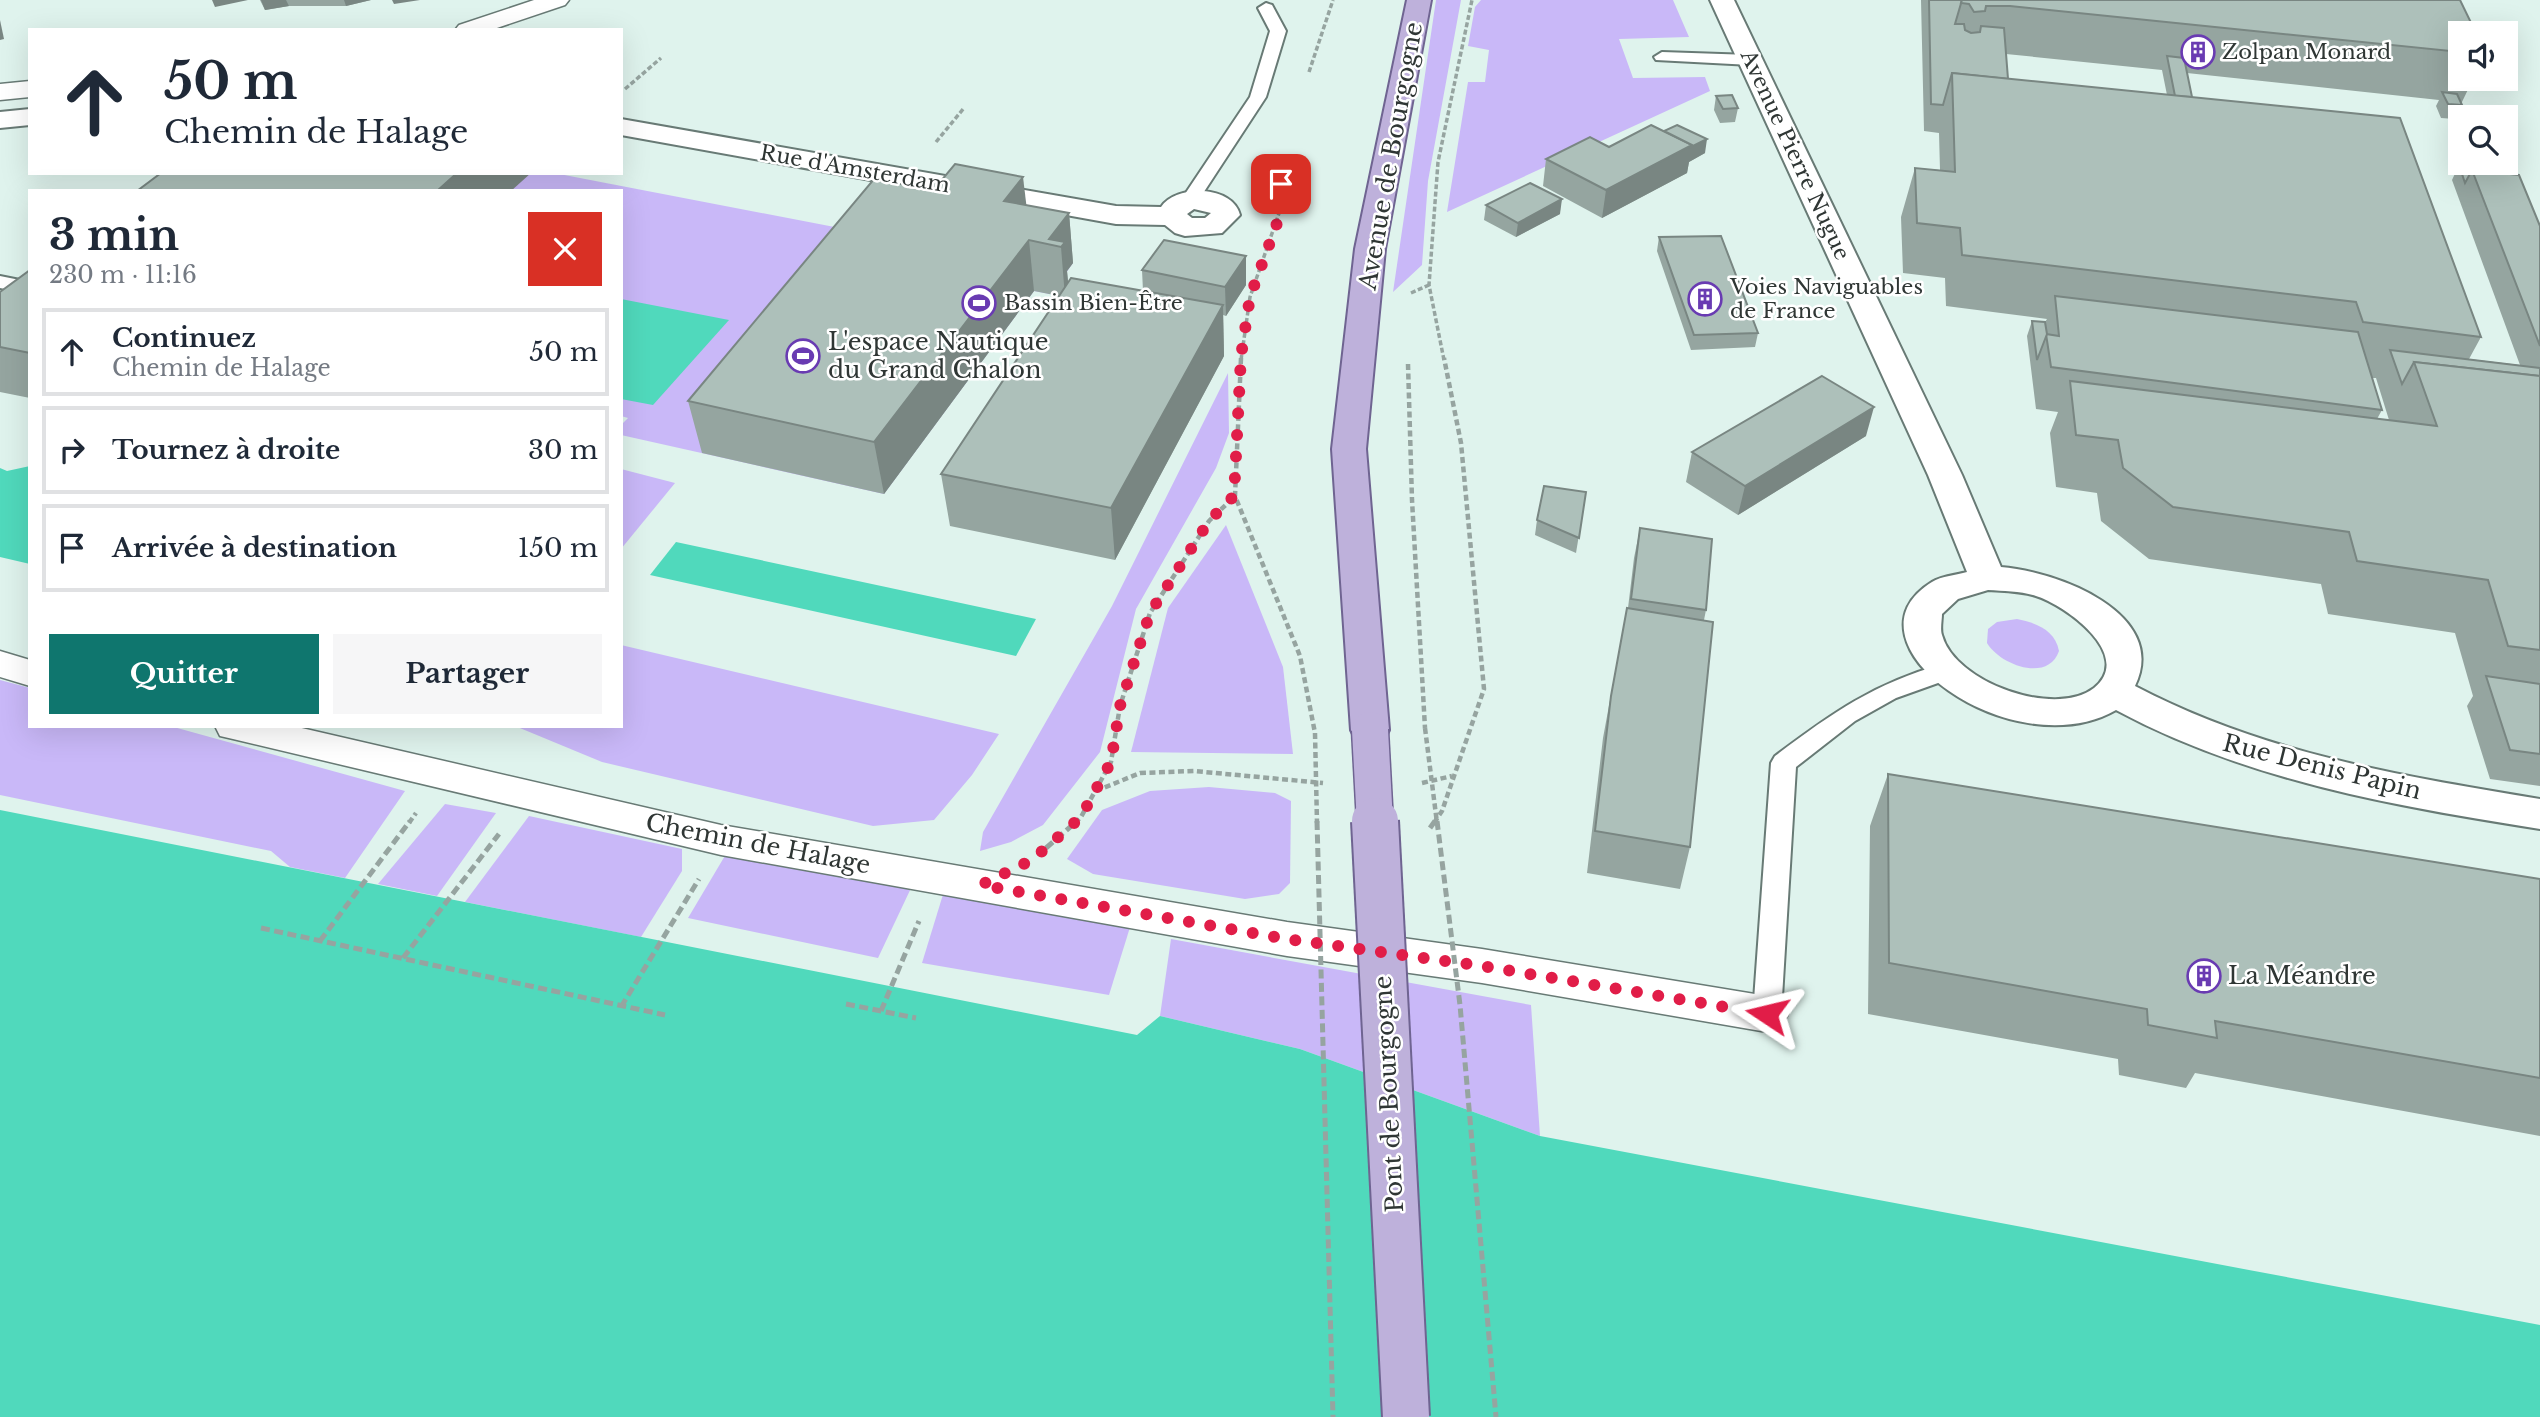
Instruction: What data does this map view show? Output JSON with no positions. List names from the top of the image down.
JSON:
{
  "streets": {
    "main road": ["Avenue de Bourgogne", "Pont de Bourgogne"],
    "street": [
      "Avenue Pierre Nugue",
      "Rue d'Amsterdam",
      "Rue Denis Papin",
      "Chemin de Halage"
    ]
  },
  "crossings": [
    ["Avenue Pierre Nugue", "Rue Denis Papin"],
    ["Avenue de Bourgogne", "Pont de Bourgogne"]
  ],
  "places": {
    "building": ["Zolpan Monard", "Voies Naviguables de France", "La Méandre"],
    "sports": ["Bassin Bien-Être", "L'espace Nautique du Grand Chalon"]
  },
  "page": {
    "turn": ["50 m", "Chemin de Halage"],
    "heading": ["3 min", "230 m · 11:16"],
    "list": [
      {
        "name": "Continuez",
        "note": "Chemin de Halage",
        "value": "50 m"
      },
      {
        "name": "Tournez à droite",
        "value": "30 m"
      },
      {
        "name": "Arrivée à destination",
        "value": "150 m"
      }
    ],
    "buttons": ["Quitter", "Partager"]
  }
}
